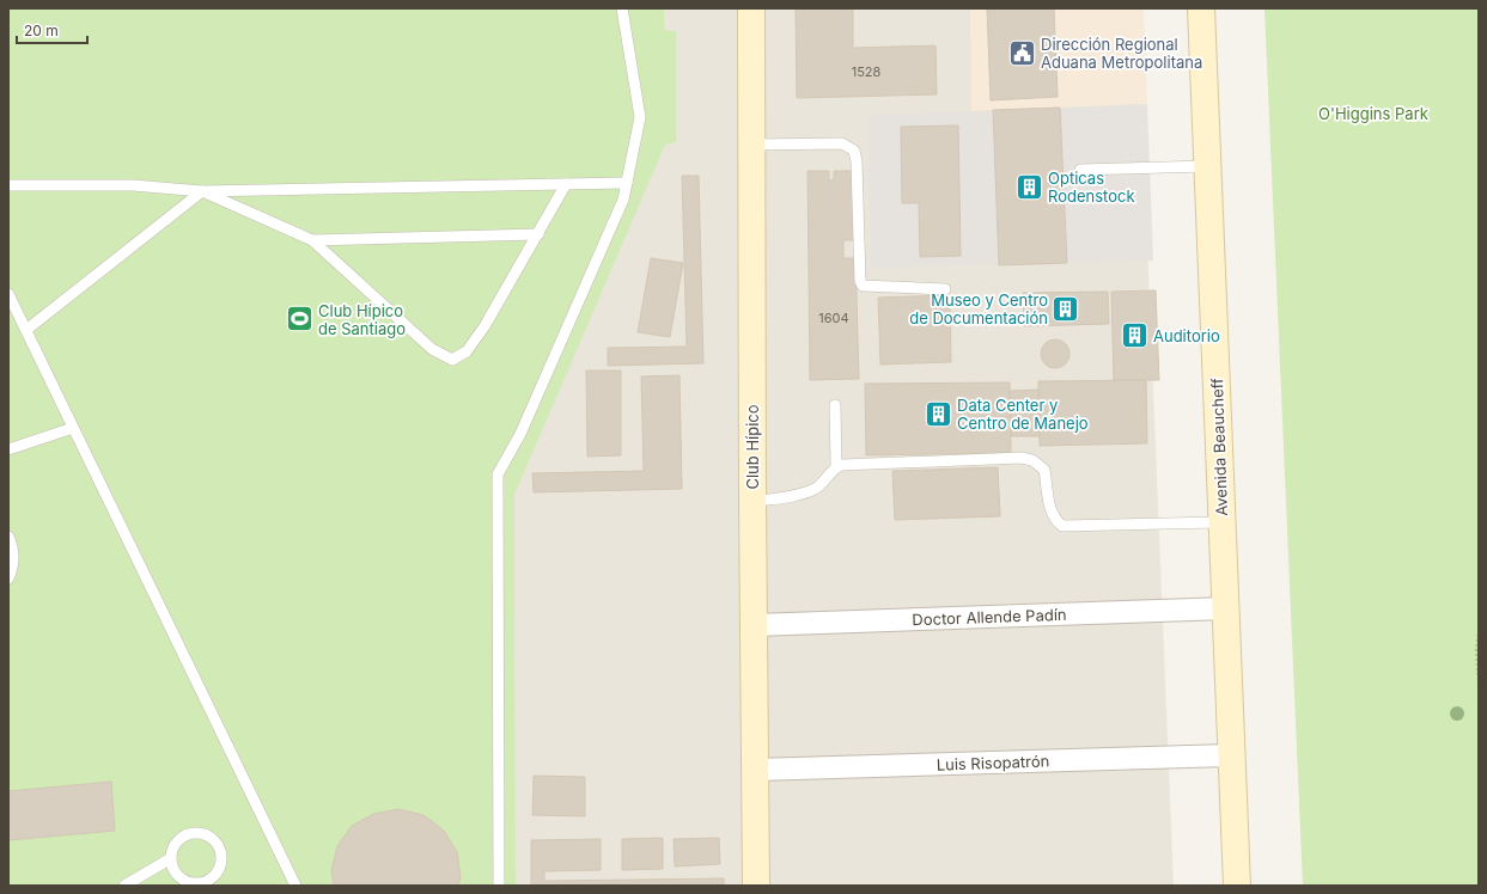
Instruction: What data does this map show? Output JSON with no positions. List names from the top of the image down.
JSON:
{
  "streets": {
    "main road": ["Club Hípico", "Avenida Beaucheff"],
    "street": ["Doctor Allende Padín", "Luis Risopatrón"]
  },
  "crossings": [
    ["Club Hípico", "Doctor Allende Padín"],
    ["Club Hípico", "Luis Risopatrón"],
    ["Avenida Beaucheff", "Doctor Allende Padín"],
    ["Avenida Beaucheff", "Luis Risopatrón"]
  ],
  "parks": ["O'Higgins Park"],
  "places": {
    "public building": ["Dirección Regional Aduana Metropolitana"],
    "building": [
      "Opticas Rodenstock",
      "Museo y Centro de Documentación",
      "Auditorio",
      "Data Center y Centro de Manejo"
    ],
    "sports": ["Club Hípico de Santiago"]
  },
  "house_numbers": ["1528", "1604"],
  "scale_bar": "20 m"
}
